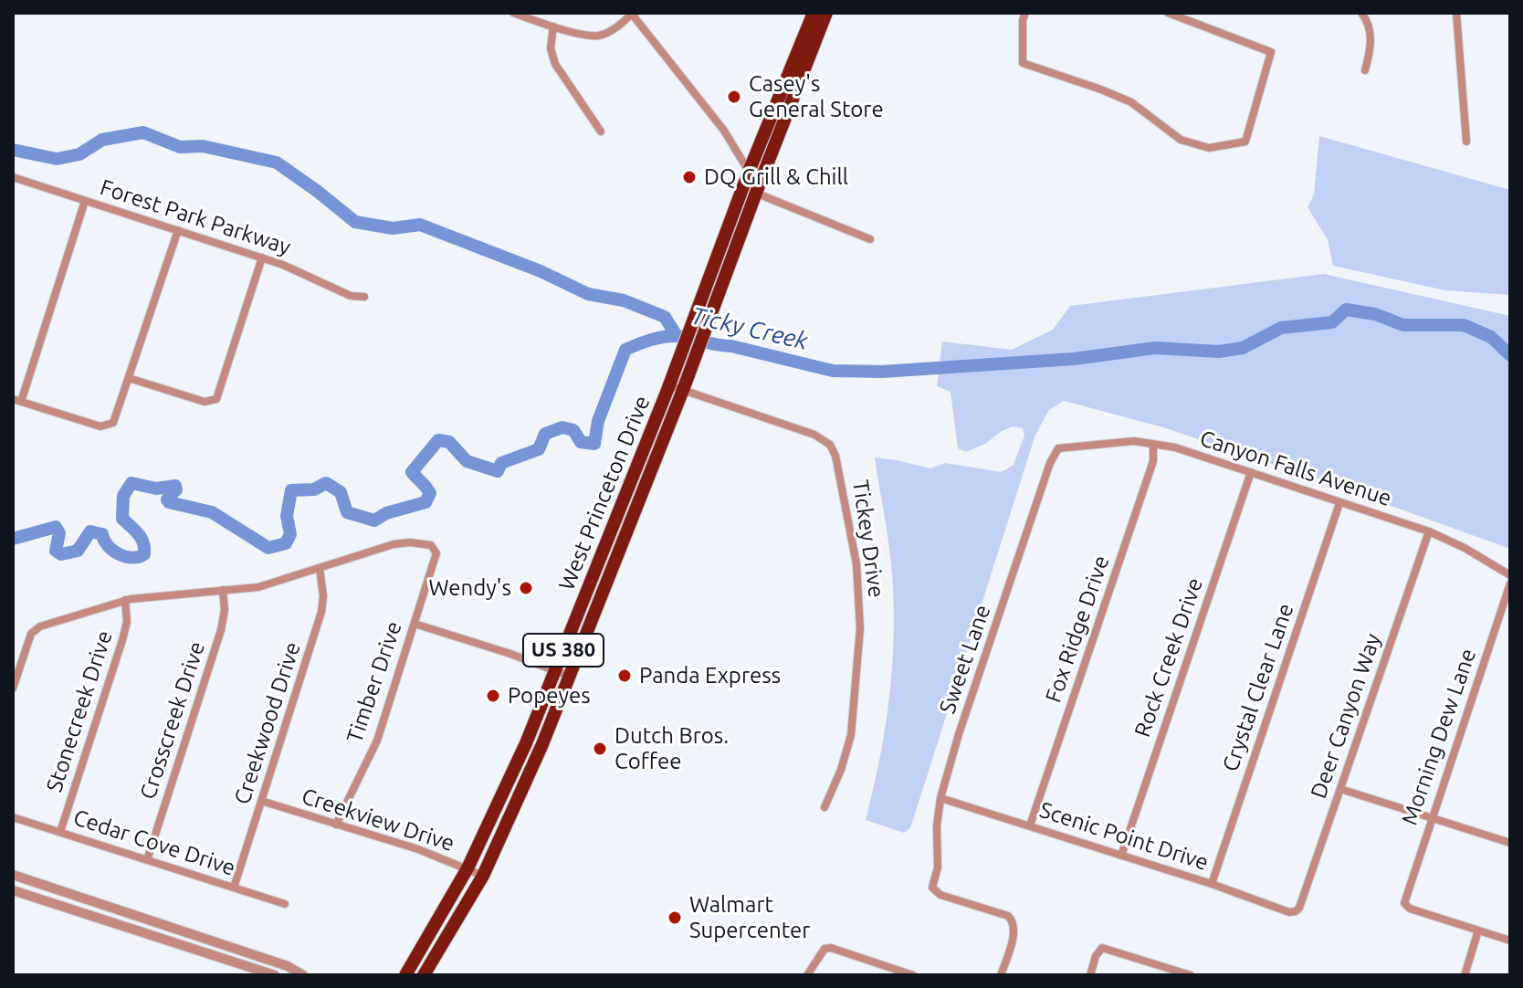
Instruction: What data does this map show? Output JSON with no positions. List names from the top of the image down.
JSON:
{
  "streets": {
    "highway": ["West Princeton Drive", "US 380"],
    "street": [
      "Forest Park Parkway",
      "Canyon Falls Avenue",
      "Tickey Drive",
      "Fox Ridge Drive",
      "Rock Creek Drive",
      "Sweet Lane",
      "Timber Drive",
      "Crystal Clear Lane",
      "Stonecreek Drive",
      "Deer Canyon Way",
      "Crosscreek Drive",
      "Creekwood Drive",
      "Morning Dew Lane",
      "Creekview Drive",
      "Scenic Point Drive",
      "Cedar Cove Drive"
    ]
  },
  "crossings": [
    ["Canyon Falls Avenue", "Fox Ridge Drive"],
    ["Canyon Falls Avenue", "Rock Creek Drive"],
    ["Canyon Falls Avenue", "Sweet Lane"],
    ["Canyon Falls Avenue", "Crystal Clear Lane"],
    ["Canyon Falls Avenue", "Deer Canyon Way"],
    ["West Princeton Drive", "Tickey Drive"],
    ["West Princeton Drive", "Creekview Drive"],
    ["Fox Ridge Drive", "Scenic Point Drive"],
    ["Rock Creek Drive", "Scenic Point Drive"],
    ["Sweet Lane", "Scenic Point Drive"],
    ["Timber Drive", "Creekwood Drive"],
    ["Timber Drive", "Creekview Drive"],
    ["Crystal Clear Lane", "Scenic Point Drive"],
    ["Stonecreek Drive", "Cedar Cove Drive"],
    ["Deer Canyon Way", "Scenic Point Drive"],
    ["Crosscreek Drive", "Cedar Cove Drive"],
    ["Creekwood Drive", "Creekview Drive"],
    ["Creekwood Drive", "Cedar Cove Drive"]
  ],
  "water": ["Ticky Creek"],
  "places": [
    "Casey's General Store",
    "DQ Grill & Chill",
    "Wendy's",
    "Panda Express",
    "Popeyes",
    "Dutch Bros. Coffee",
    "Walmart Supercenter"
  ]
}
